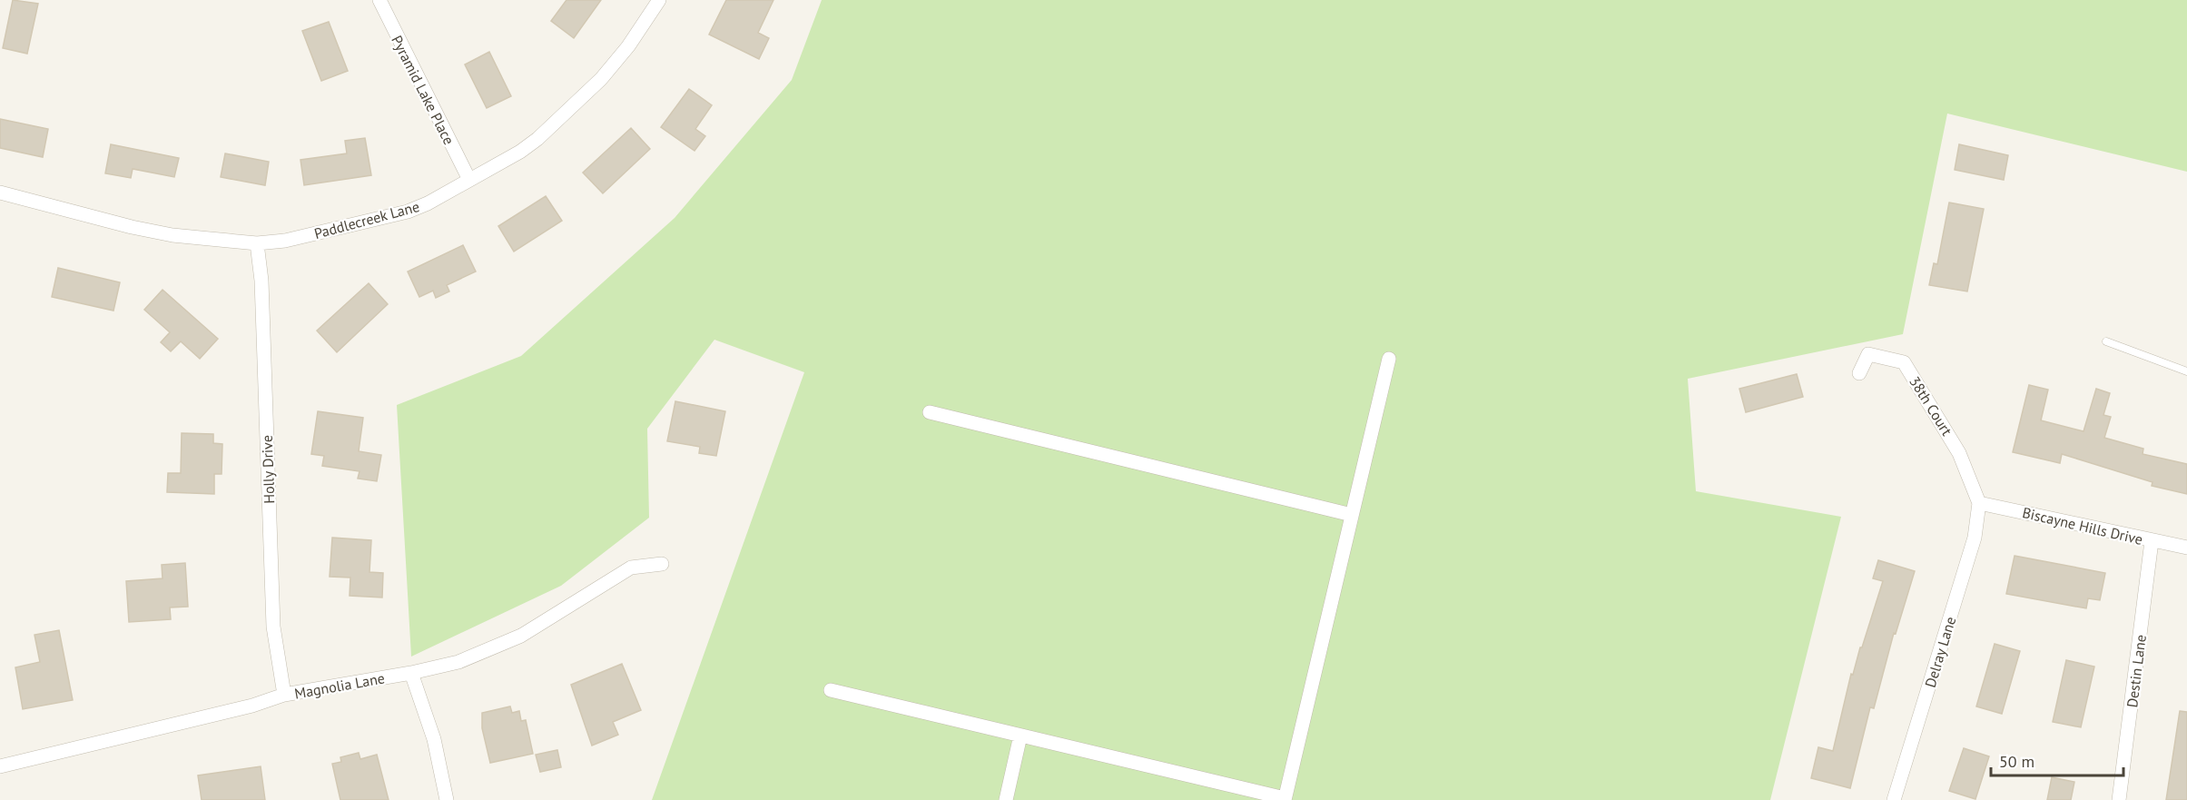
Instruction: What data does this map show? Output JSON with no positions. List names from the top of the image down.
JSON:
{
  "streets": {
    "street": [
      "Pyramid Lake Place",
      "Paddlecreek Lane",
      "38th Court",
      "Holly Drive",
      "Biscayne Hills Drive",
      "Delray Lane",
      "Destin Lane",
      "Magnolia Lane"
    ]
  },
  "crossings": [
    ["Pyramid Lake Place", "Paddlecreek Lane"],
    ["Paddlecreek Lane", "Holly Drive"],
    ["38th Court", "Biscayne Hills Drive"],
    ["38th Court", "Delray Lane"],
    ["Holly Drive", "Magnolia Lane"],
    ["Biscayne Hills Drive", "Delray Lane"],
    ["Biscayne Hills Drive", "Destin Lane"]
  ],
  "scale_bar": "50 m"
}
